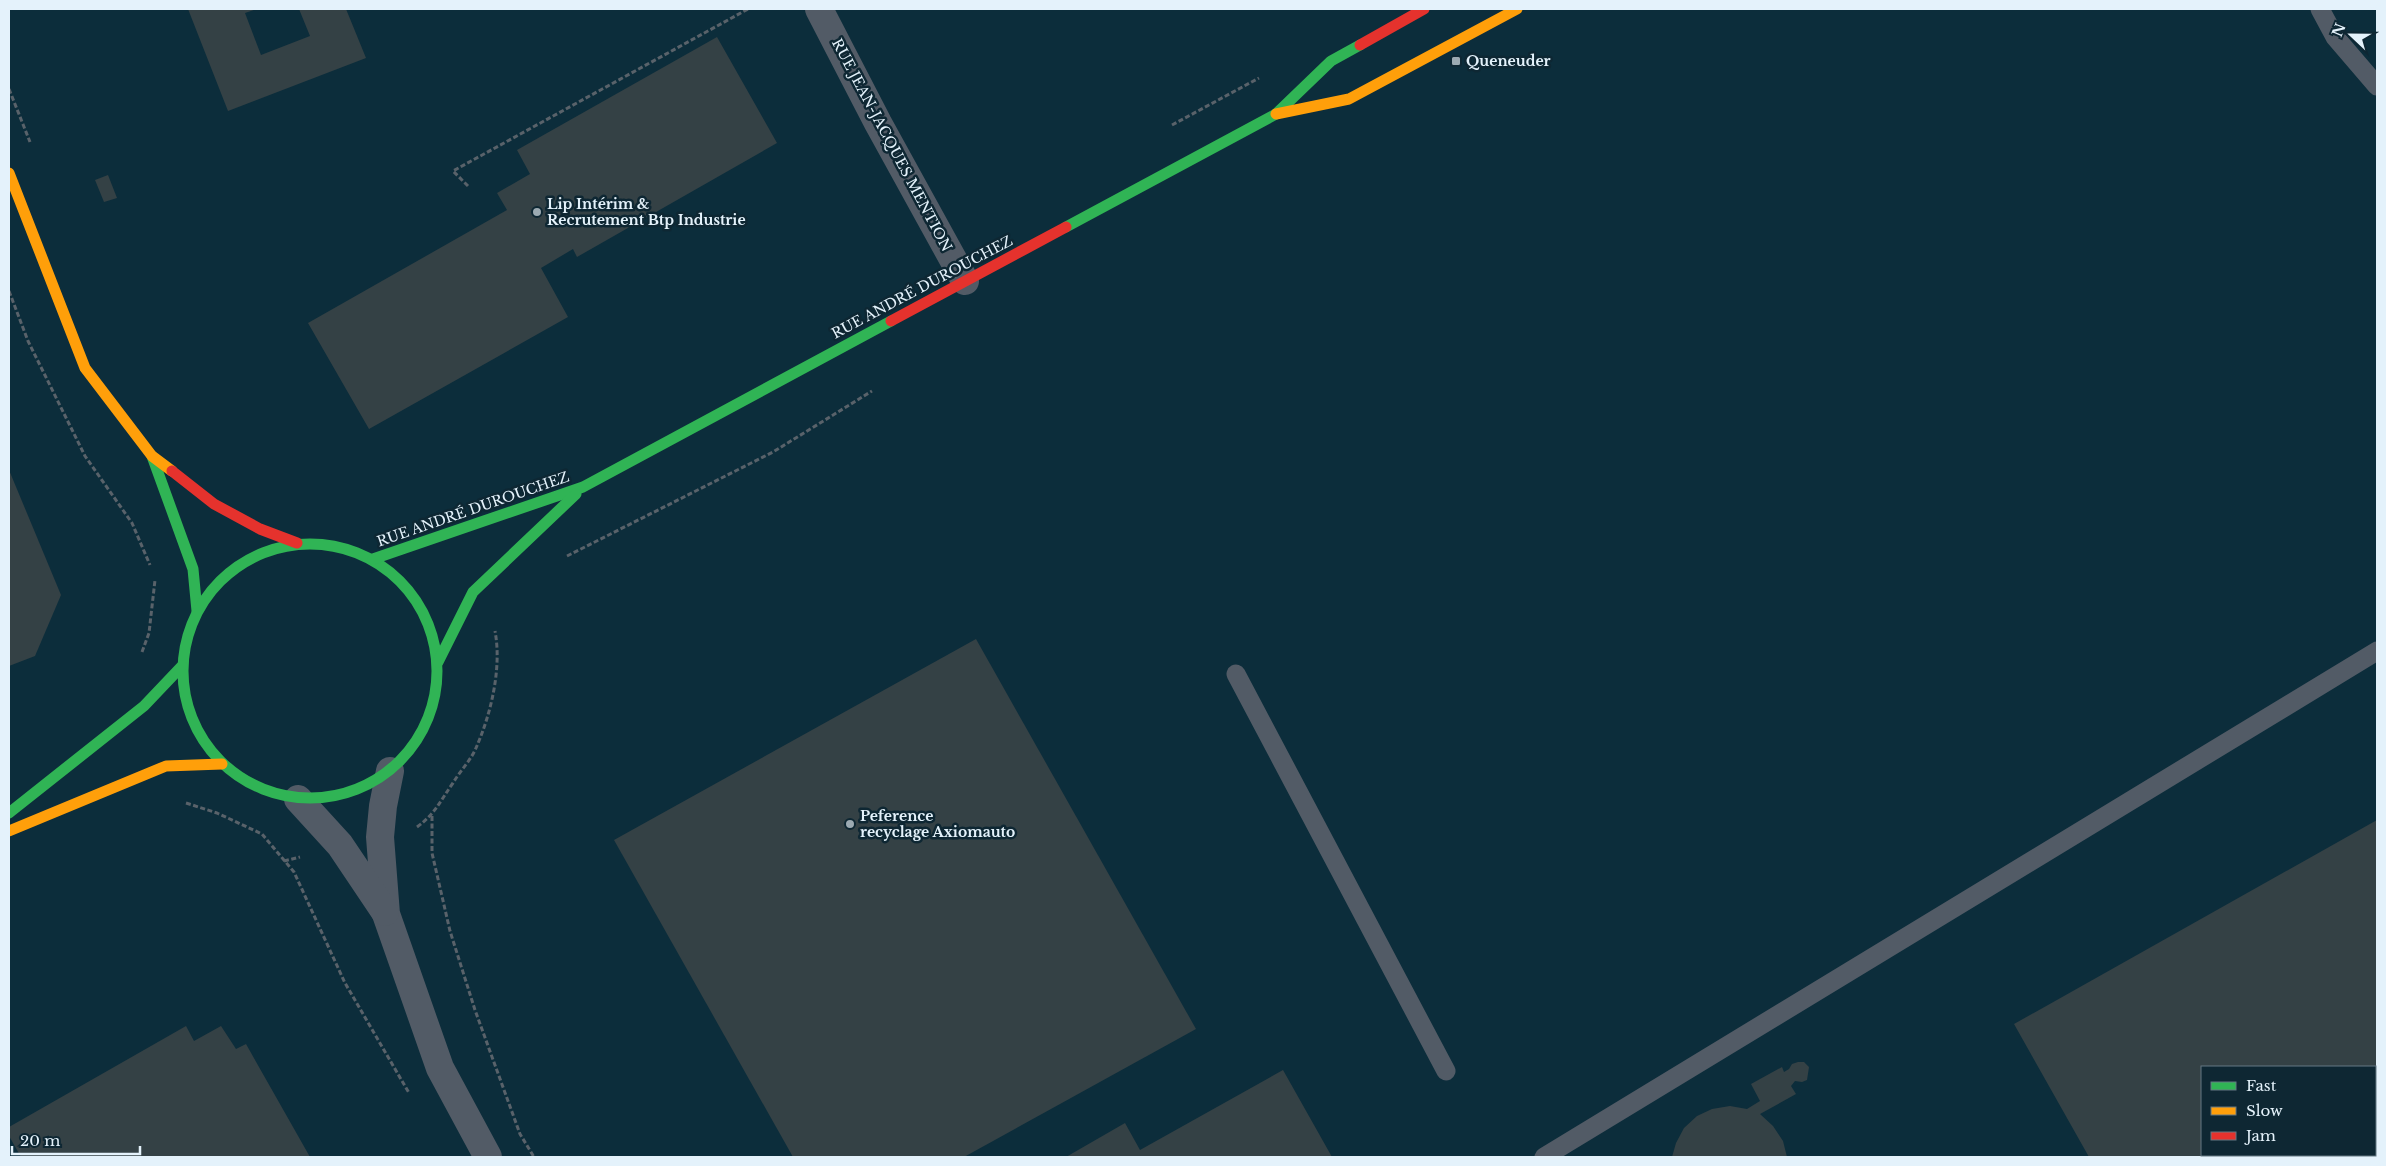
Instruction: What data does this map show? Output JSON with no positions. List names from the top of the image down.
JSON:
{
  "streets": {
    "main road": ["RUE ANDRÉ DUROUCHEZ"],
    "street": ["RUE JEAN-JACQUES MENTION"]
  },
  "crossings": [
    ["RUE JEAN-JACQUES MENTION", "RUE ANDRÉ DUROUCHEZ"]
  ],
  "places": {
    "transit": ["Queneuder"],
    "other": ["Lip Intérim & Recrutement Btp Industrie", "Peference recyclage Axiomauto"]
  },
  "legend": ["Fast", "Slow", "Jam"],
  "scale_bar": "20 m",
  "north": "left"
}
